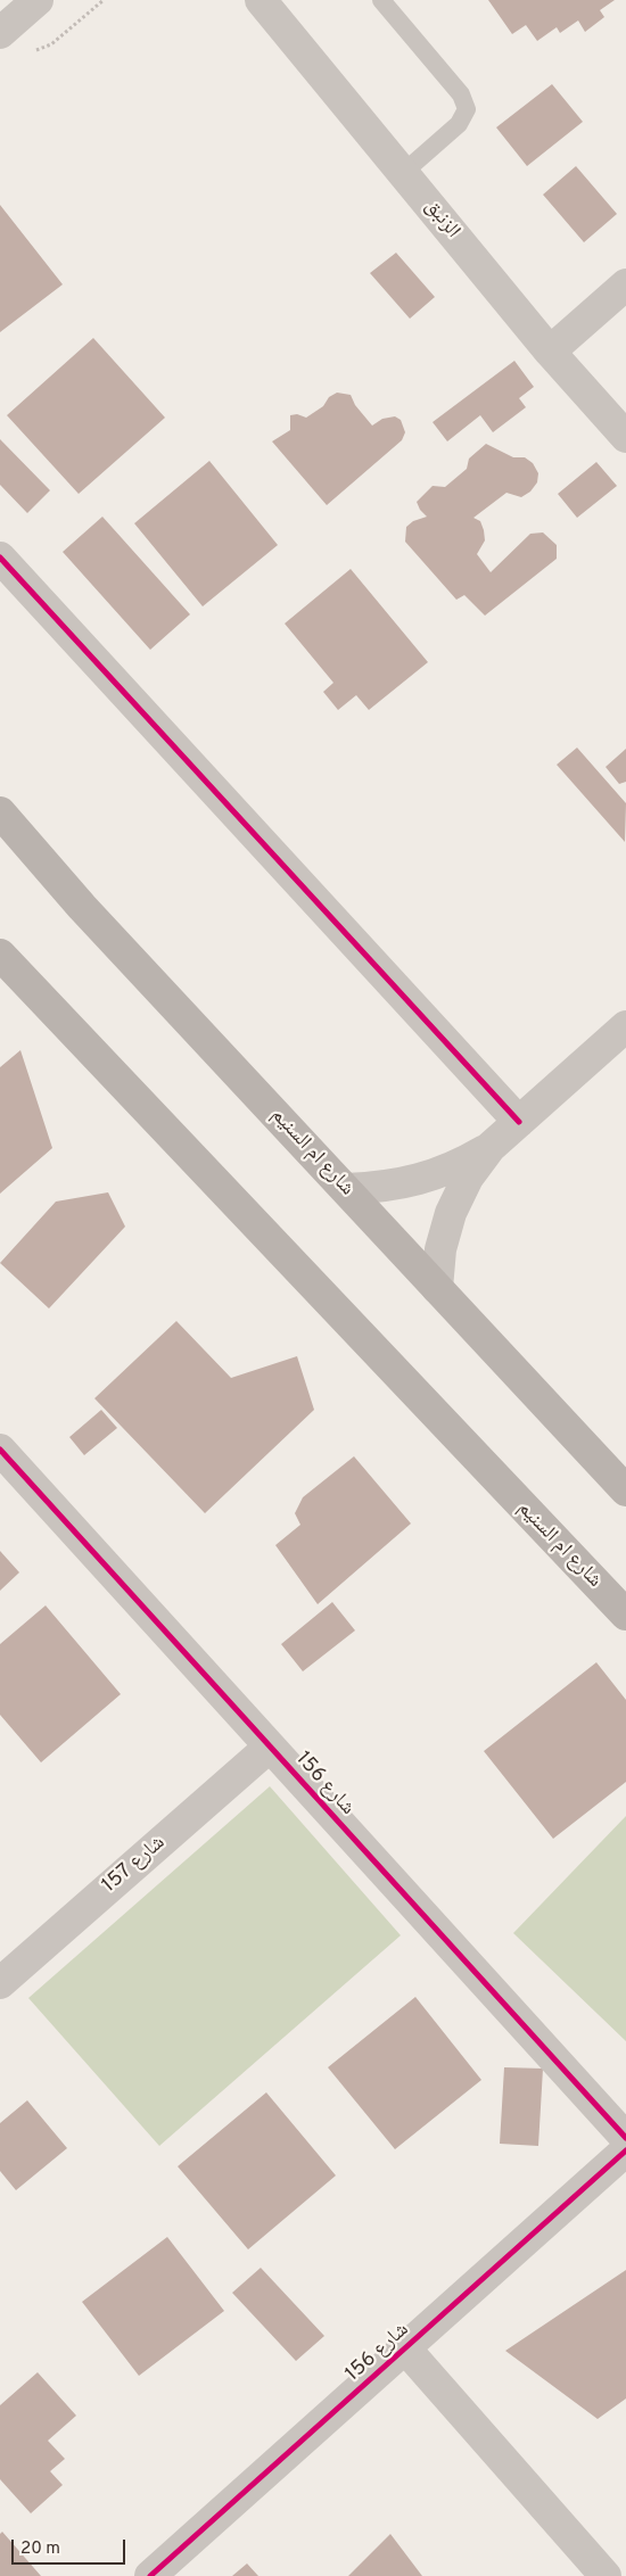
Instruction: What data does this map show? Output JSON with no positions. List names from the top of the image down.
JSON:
{
  "streets": {
    "main road": ["شارع ام السنيم"],
    "street": ["الزنبق", "شارع 156", "شارع 157"]
  },
  "crossings": [
    ["شارع 156", "شارع 157"]
  ],
  "scale_bar": "20 m"
}
